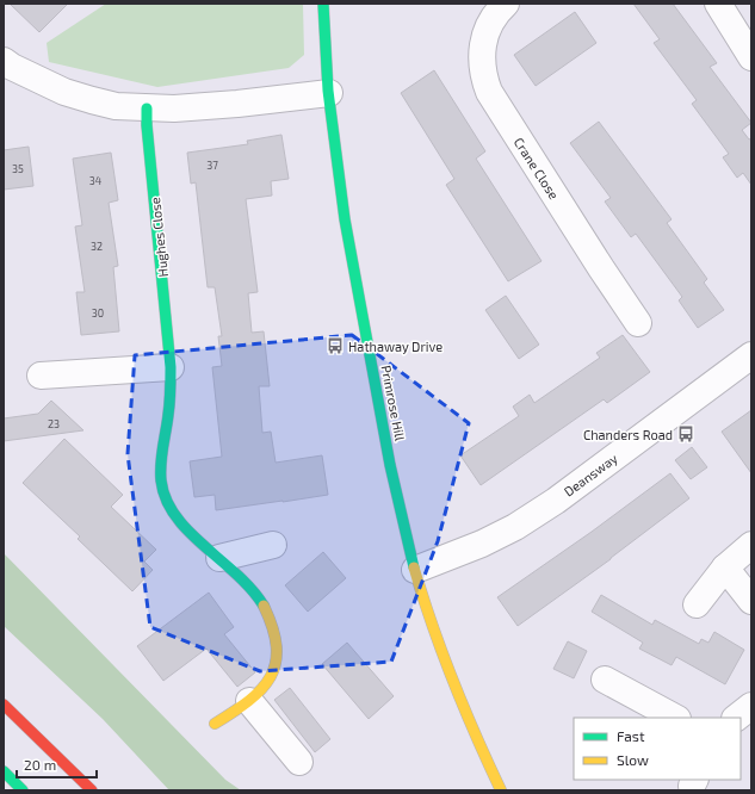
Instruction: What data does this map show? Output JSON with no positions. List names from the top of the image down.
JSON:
{
  "streets": {
    "main road": ["Hughes Close", "Primrose Hill"],
    "street": ["Crane Close", "Deansway"]
  },
  "crossings": [
    ["Primrose Hill", "Deansway"]
  ],
  "places": {
    "bus stop": ["Hathaway Drive", "Chanders Road"]
  },
  "house_numbers": [
    "37",
    "35",
    "34",
    "32",
    "30",
    "23"
  ],
  "legend": ["Fast", "Slow"],
  "scale_bar": "20 m"
}
